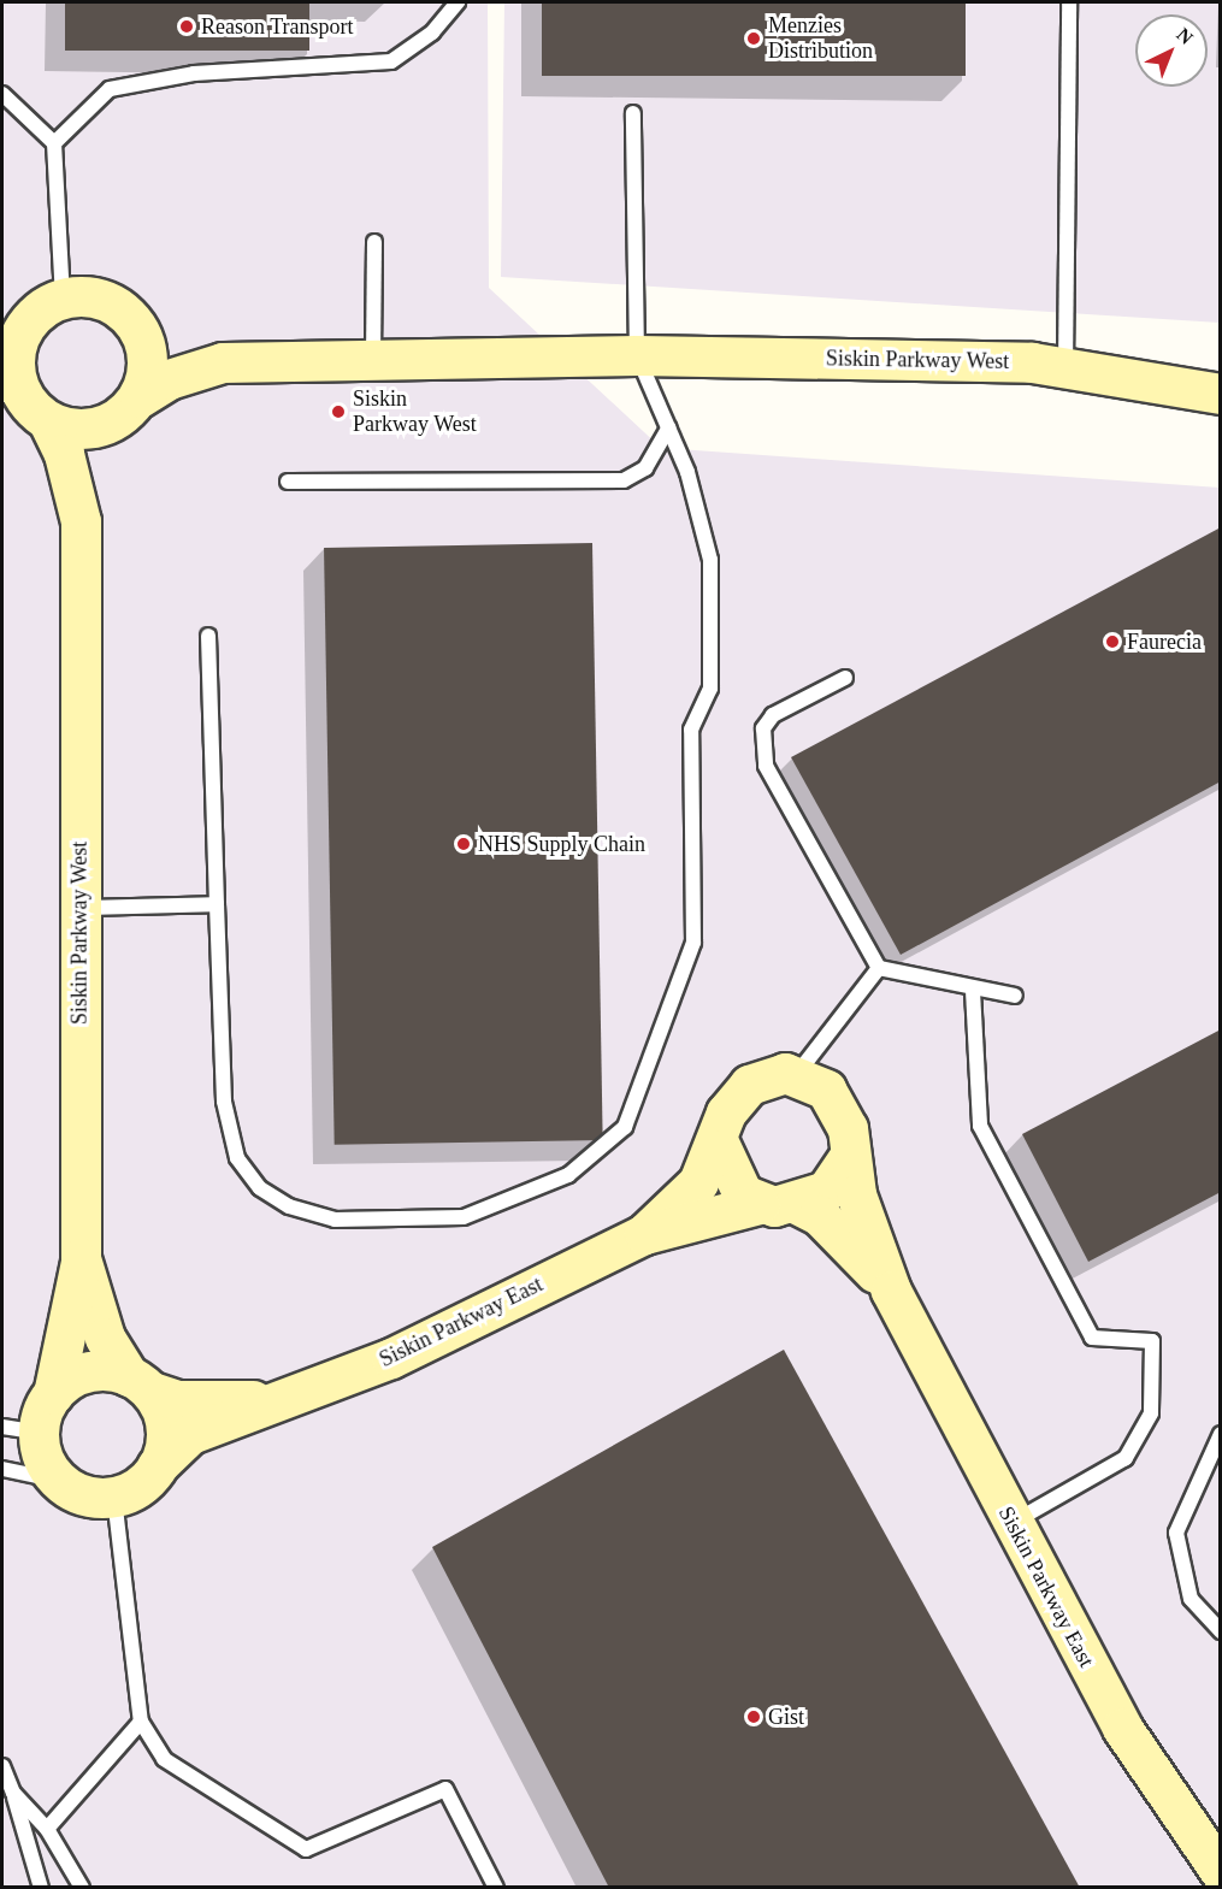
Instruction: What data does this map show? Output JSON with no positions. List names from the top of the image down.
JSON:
{
  "streets": {
    "street": ["Siskin Parkway West", "Siskin Parkway East"]
  },
  "crossings": [
    ["Siskin Parkway West", "Siskin Parkway East"]
  ],
  "places": [
    "Reason Transport",
    "Menzies Distribution",
    "Siskin Parkway West",
    "Faurecia",
    "NHS Supply Chain",
    "Gist"
  ],
  "north": "top right"
}
